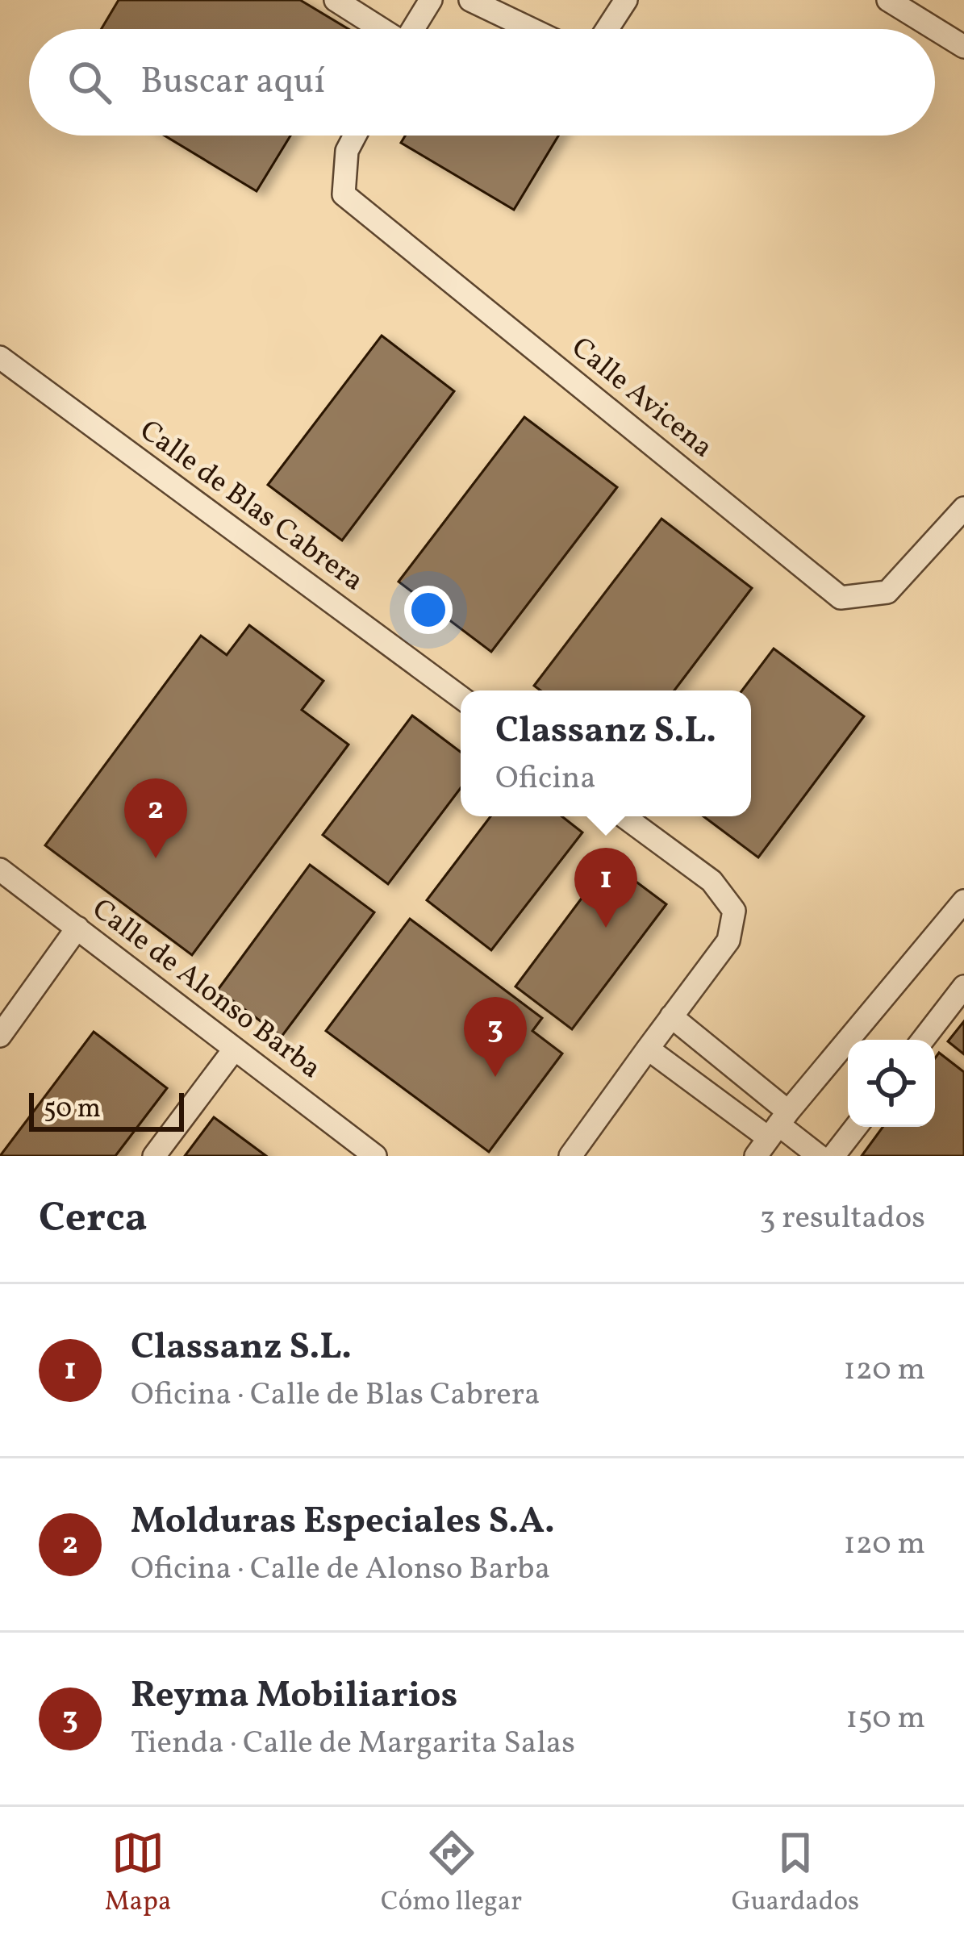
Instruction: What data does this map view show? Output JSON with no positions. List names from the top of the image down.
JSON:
{
  "streets": {
    "street": ["Calle Avicena", "Calle de Blas Cabrera", "Calle de Alonso Barba"]
  },
  "scale_bar": "50 m",
  "page": {
    "search": "Buscar aquí",
    "popup": ["Classanz S.L.", "Oficina"],
    "pins": ["2", "1", "3"],
    "scale": "50 m",
    "heading": ["Cerca", "3 resultados"],
    "list": [
      {
        "mark": "1",
        "name": "Classanz S.L.",
        "note": "Oficina · Calle de Blas Cabrera",
        "value": "120 m"
      },
      {
        "mark": "2",
        "name": "Molduras Especiales S.A.",
        "note": "Oficina · Calle de Alonso Barba",
        "value": "120 m"
      },
      {
        "mark": "3",
        "name": "Reyma Mobiliarios",
        "note": "Tienda · Calle de Margarita Salas",
        "value": "150 m"
      }
    ],
    "nav": ["Mapa", "Cómo llegar", "Guardados"]
  }
}
